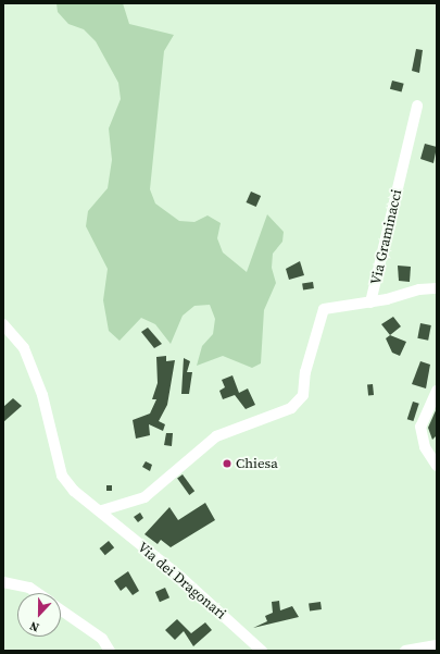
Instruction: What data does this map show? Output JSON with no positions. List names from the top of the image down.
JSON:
{
  "streets": {
    "street": ["Via Graminacci", "Via dei Dragonari"]
  },
  "places": ["Chiesa"],
  "north": "bottom"
}
